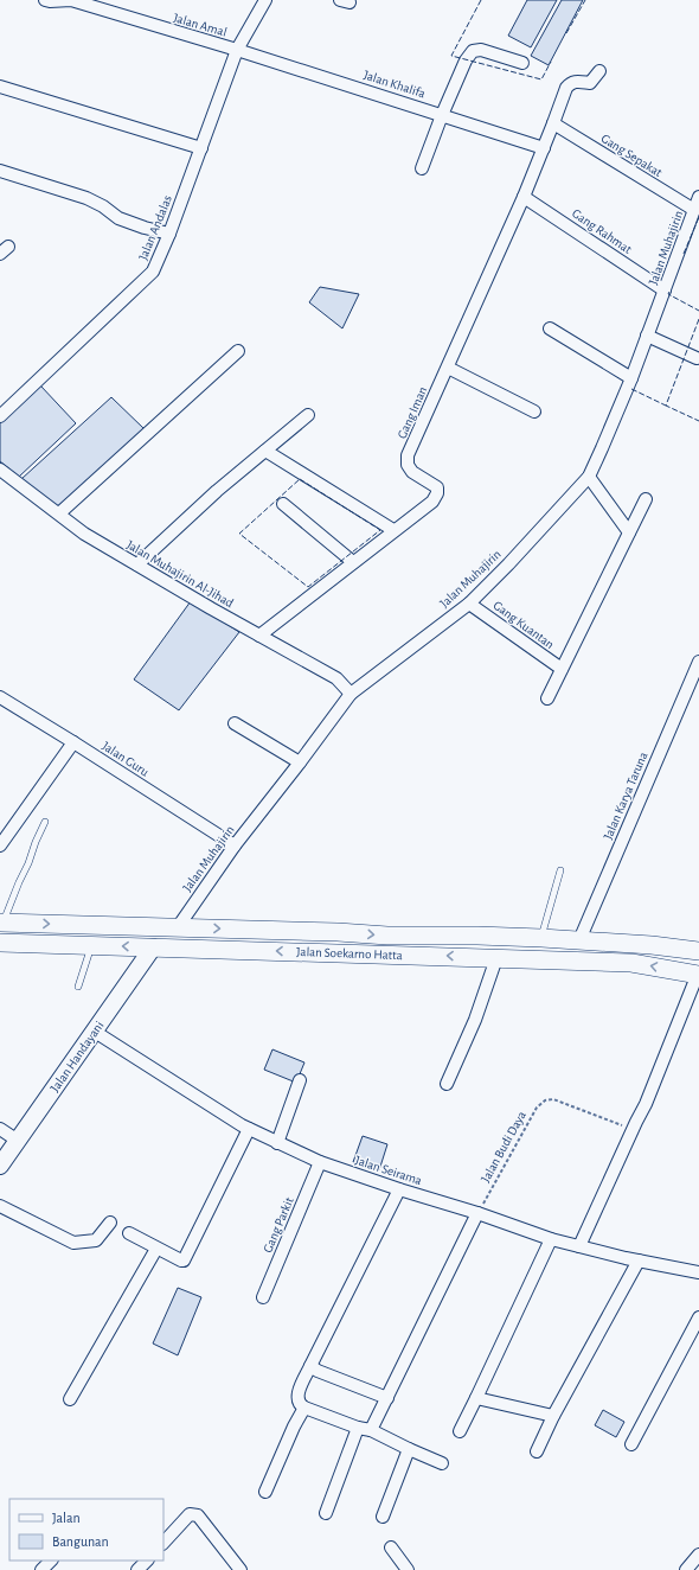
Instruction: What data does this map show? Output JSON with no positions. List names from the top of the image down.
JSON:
{
  "streets": {
    "main road": ["Jalan Soekarno Hatta"],
    "street": [
      "Jalan Amal",
      "Jalan Khalifa",
      "Gang Sepakat",
      "Jalan Andalas",
      "Gang Rahmat",
      "Jalan Muhajirin",
      "Gang Iman",
      "Jalan Muhajirin Al-Jihad",
      "Gang Kuantan",
      "Jalan Guru",
      "Jalan Karya Taruna",
      "Jalan Handayani",
      "Jalan Seirama",
      "Gang Parkit"
    ],
    "path": ["Jalan Budi Daya"]
  },
  "crossings": [
    ["Jalan Amal", "Jalan Khalifa"],
    ["Jalan Amal", "Jalan Andalas"],
    ["Jalan Khalifa", "Jalan Andalas"],
    ["Jalan Khalifa", "Gang Iman"],
    ["Gang Sepakat", "Jalan Muhajirin"],
    ["Gang Sepakat", "Gang Iman"],
    ["Gang Rahmat", "Jalan Muhajirin"],
    ["Gang Rahmat", "Gang Iman"],
    ["Jalan Muhajirin", "Jalan Muhajirin Al-Jihad"],
    ["Jalan Muhajirin", "Gang Kuantan"],
    ["Jalan Muhajirin", "Jalan Guru"],
    ["Jalan Muhajirin", "Jalan Soekarno Hatta"],
    ["Gang Iman", "Jalan Muhajirin Al-Jihad"],
    ["Jalan Karya Taruna", "Jalan Soekarno Hatta"],
    ["Jalan Soekarno Hatta", "Jalan Handayani"],
    ["Jalan Handayani", "Jalan Seirama"],
    ["Jalan Budi Daya", "Jalan Seirama"],
    ["Jalan Seirama", "Gang Parkit"]
  ],
  "legend": ["Jalan", "Bangunan"]
}
